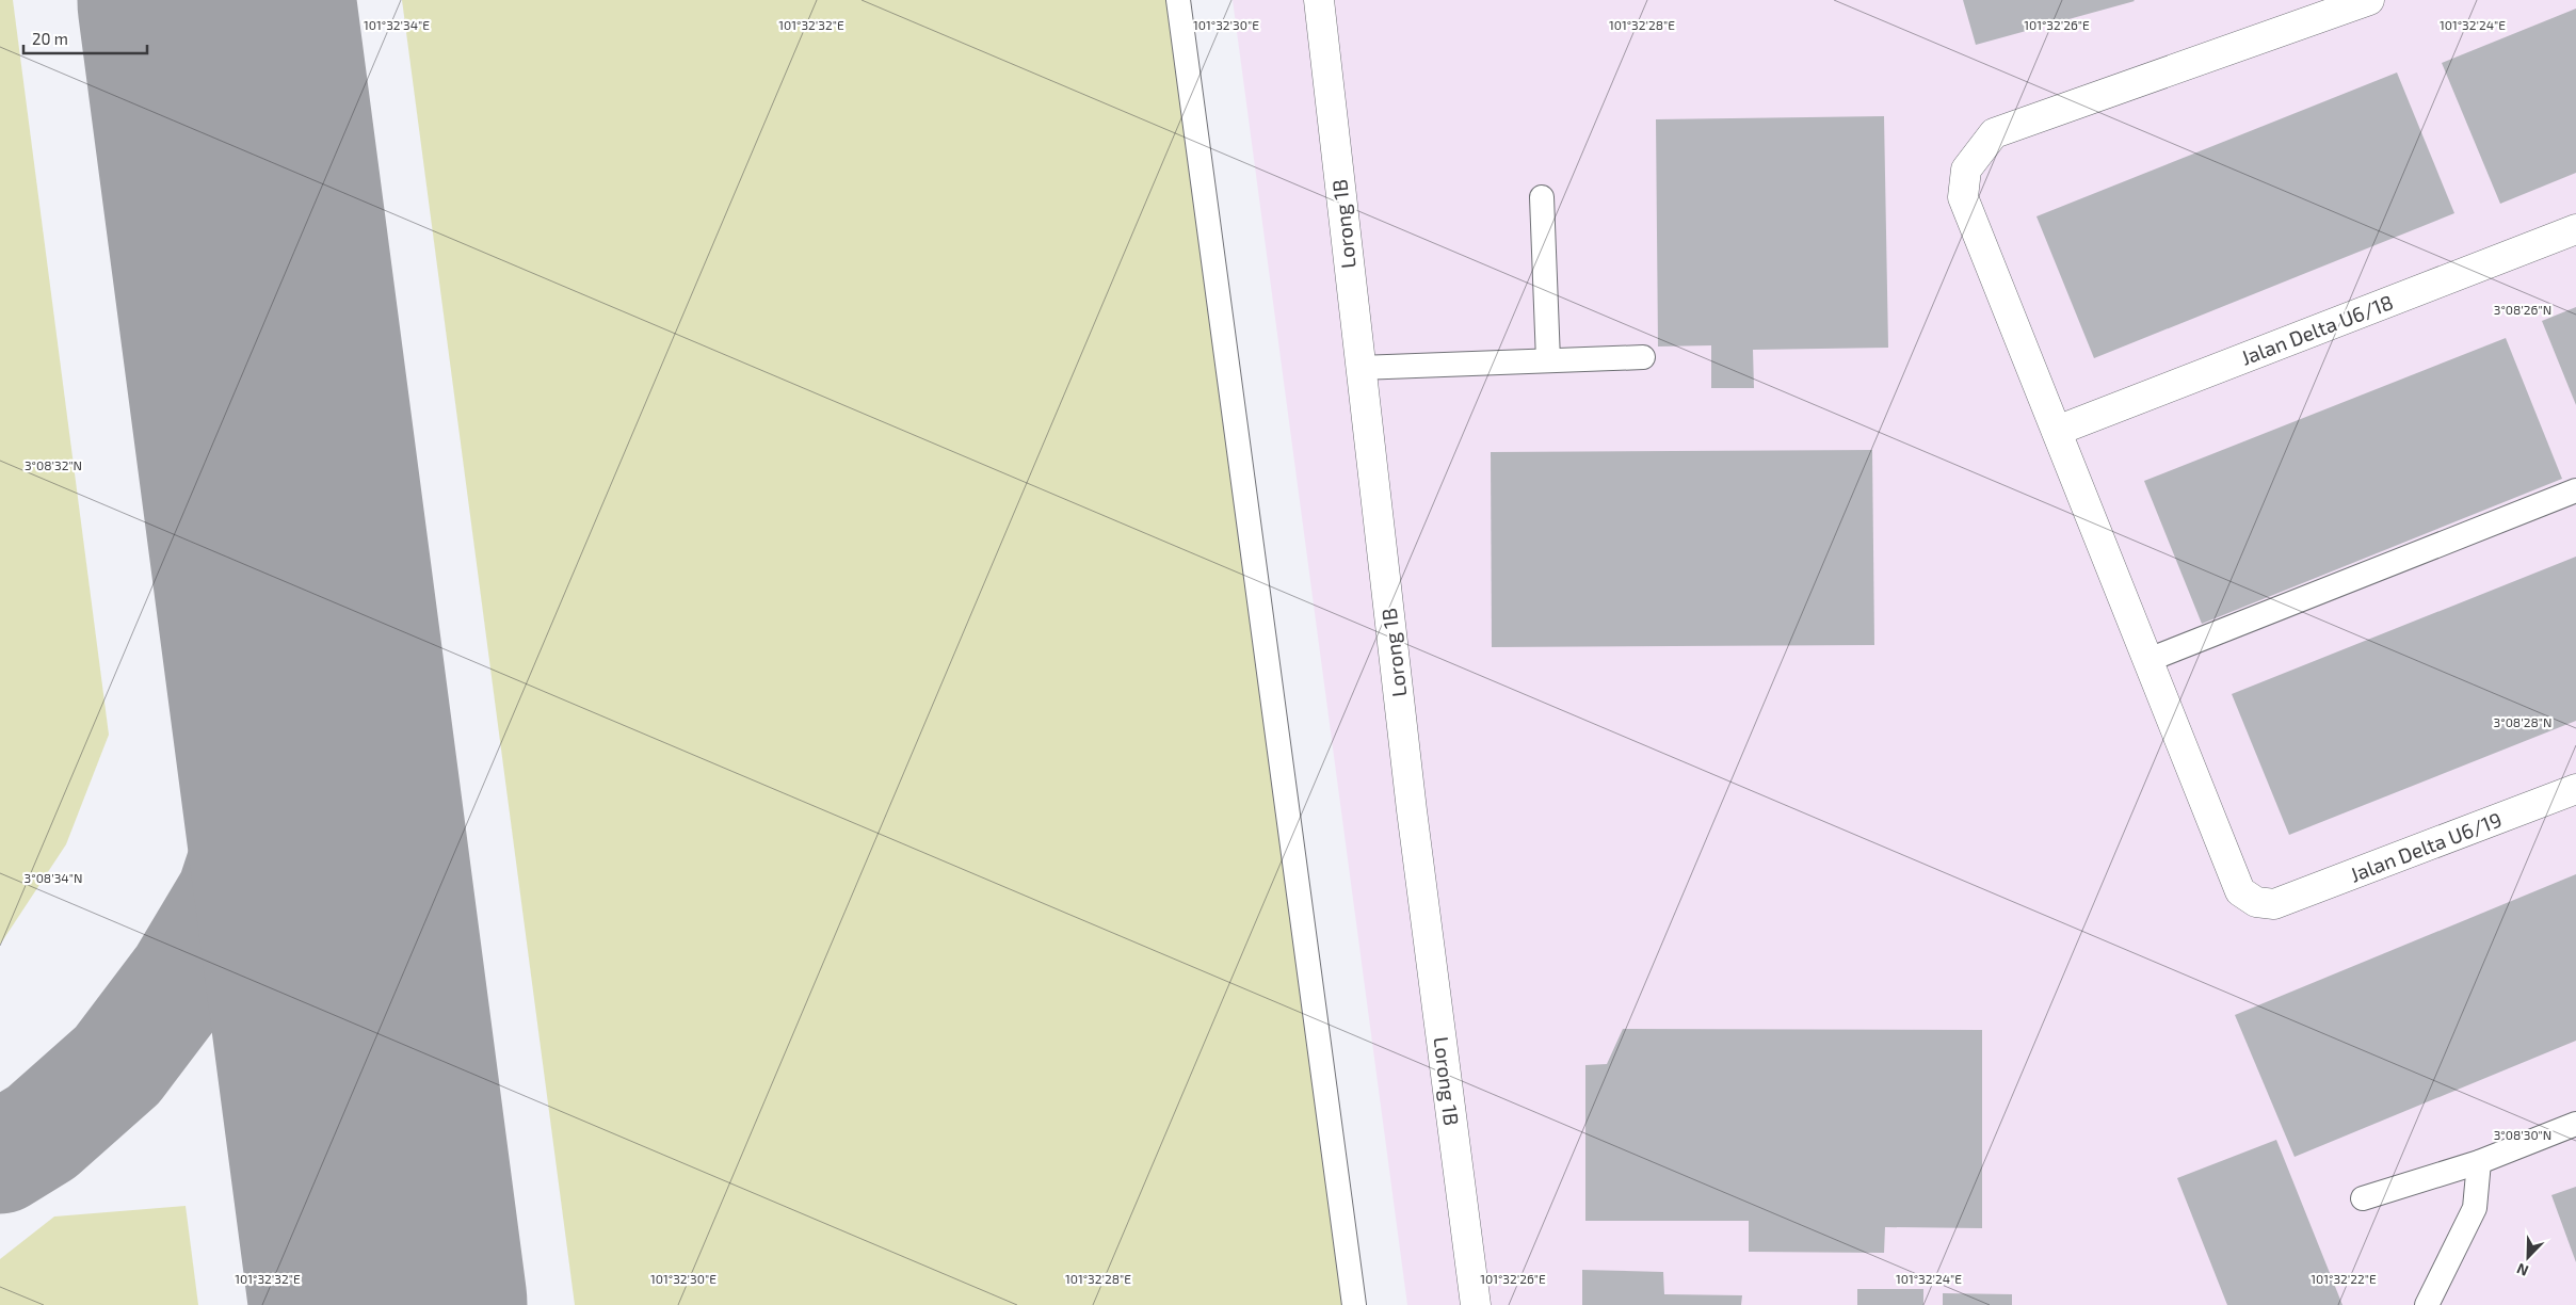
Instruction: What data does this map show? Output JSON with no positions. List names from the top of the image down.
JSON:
{
  "streets": {
    "street": ["Lorong 1B", "Jalan Delta U6/18", "Jalan Delta U6/19"]
  },
  "scale_bar": "20 m",
  "north": "bottom left",
  "coordinates": [
    "101°32'34\"E",
    "101°32'32\"E",
    "101°32'30\"E",
    "101°32'28\"E",
    "101°32'26\"E",
    "101°32'24\"E",
    "3°08'26\"N",
    "3°08'32\"N",
    "3°08'28\"N",
    "3°08'34\"N",
    "3°08'30\"N",
    "101°32'22\"E"
  ]
}
